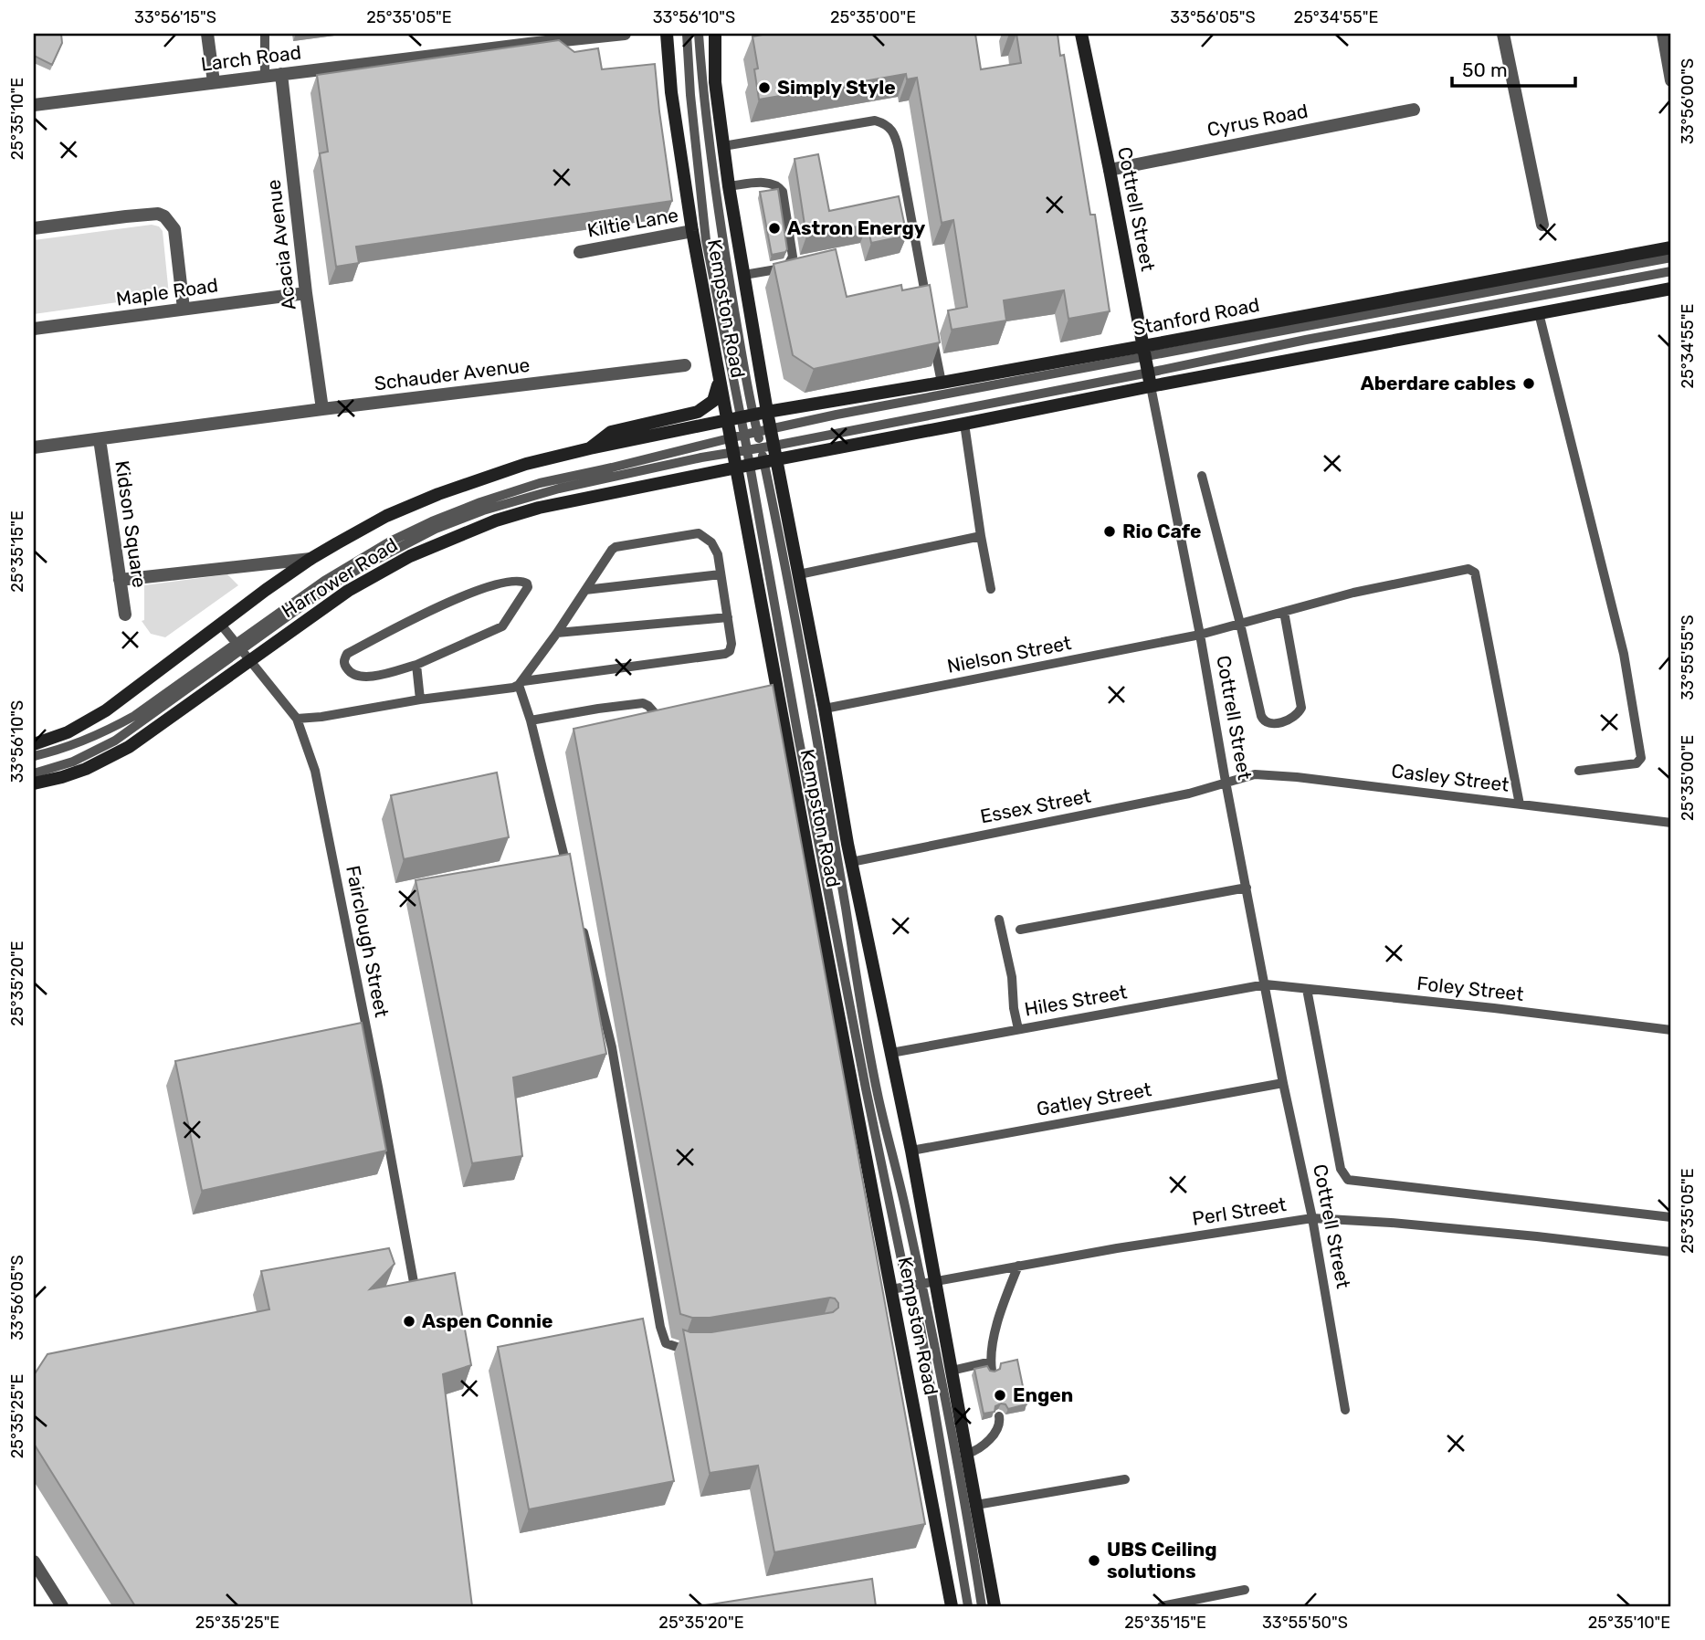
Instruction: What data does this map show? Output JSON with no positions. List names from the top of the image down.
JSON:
{
  "streets": {
    "main road": [
      "Cottrell Street",
      "Kempston Road",
      "Stanford Road",
      "Harrower Road"
    ],
    "street": [
      "Larch Road",
      "Cyrus Road",
      "Kiltie Lane",
      "Acacia Avenue",
      "Maple Road",
      "Schauder Avenue",
      "Kidson Square"
    ],
    "lane": [
      "Nielson Street",
      "Casley Street",
      "Essex Street",
      "Fairclough Street",
      "Foley Street",
      "Hiles Street",
      "Gatley Street",
      "Perl Street"
    ]
  },
  "crossings": [
    ["Larch Road", "Acacia Avenue"],
    ["Cyrus Road", "Cottrell Street"],
    ["Cottrell Street", "Stanford Road"],
    ["Cottrell Street", "Nielson Street"],
    ["Cottrell Street", "Casley Street"],
    ["Cottrell Street", "Essex Street"],
    ["Cottrell Street", "Foley Street"],
    ["Cottrell Street", "Hiles Street"],
    ["Cottrell Street", "Gatley Street"],
    ["Cottrell Street", "Perl Street"],
    ["Kiltie Lane", "Kempston Road"],
    ["Acacia Avenue", "Maple Road"],
    ["Acacia Avenue", "Schauder Avenue"],
    ["Kempston Road", "Stanford Road"],
    ["Kempston Road", "Harrower Road"],
    ["Kempston Road", "Nielson Street"],
    ["Kempston Road", "Essex Street"],
    ["Kempston Road", "Hiles Street"],
    ["Kempston Road", "Gatley Street"],
    ["Kempston Road", "Perl Street"],
    ["Stanford Road", "Harrower Road"],
    ["Schauder Avenue", "Kidson Square"],
    ["Harrower Road", "Fairclough Street"],
    ["Nielson Street", "Casley Street"],
    ["Casley Street", "Essex Street"],
    ["Foley Street", "Hiles Street"]
  ],
  "places": [
    "Simply Style",
    "Astron Energy",
    "Aberdare cables",
    "Rio Cafe",
    "Aspen Connie",
    "Engen",
    "UBS Ceiling solutions"
  ],
  "scale_bar": "50 m",
  "coordinates": [
    "33°56'15\"S",
    "25°35'05\"E",
    "33°56'10\"S",
    "25°35'00\"E",
    "33°56'05\"S",
    "25°34'55\"E",
    "33°56'00\"S",
    "25°35'10\"E",
    "25°35'15\"E",
    "33°55'55\"S",
    "25°35'20\"E",
    "25°35'25\"E",
    "33°55'50\"S"
  ]
}
